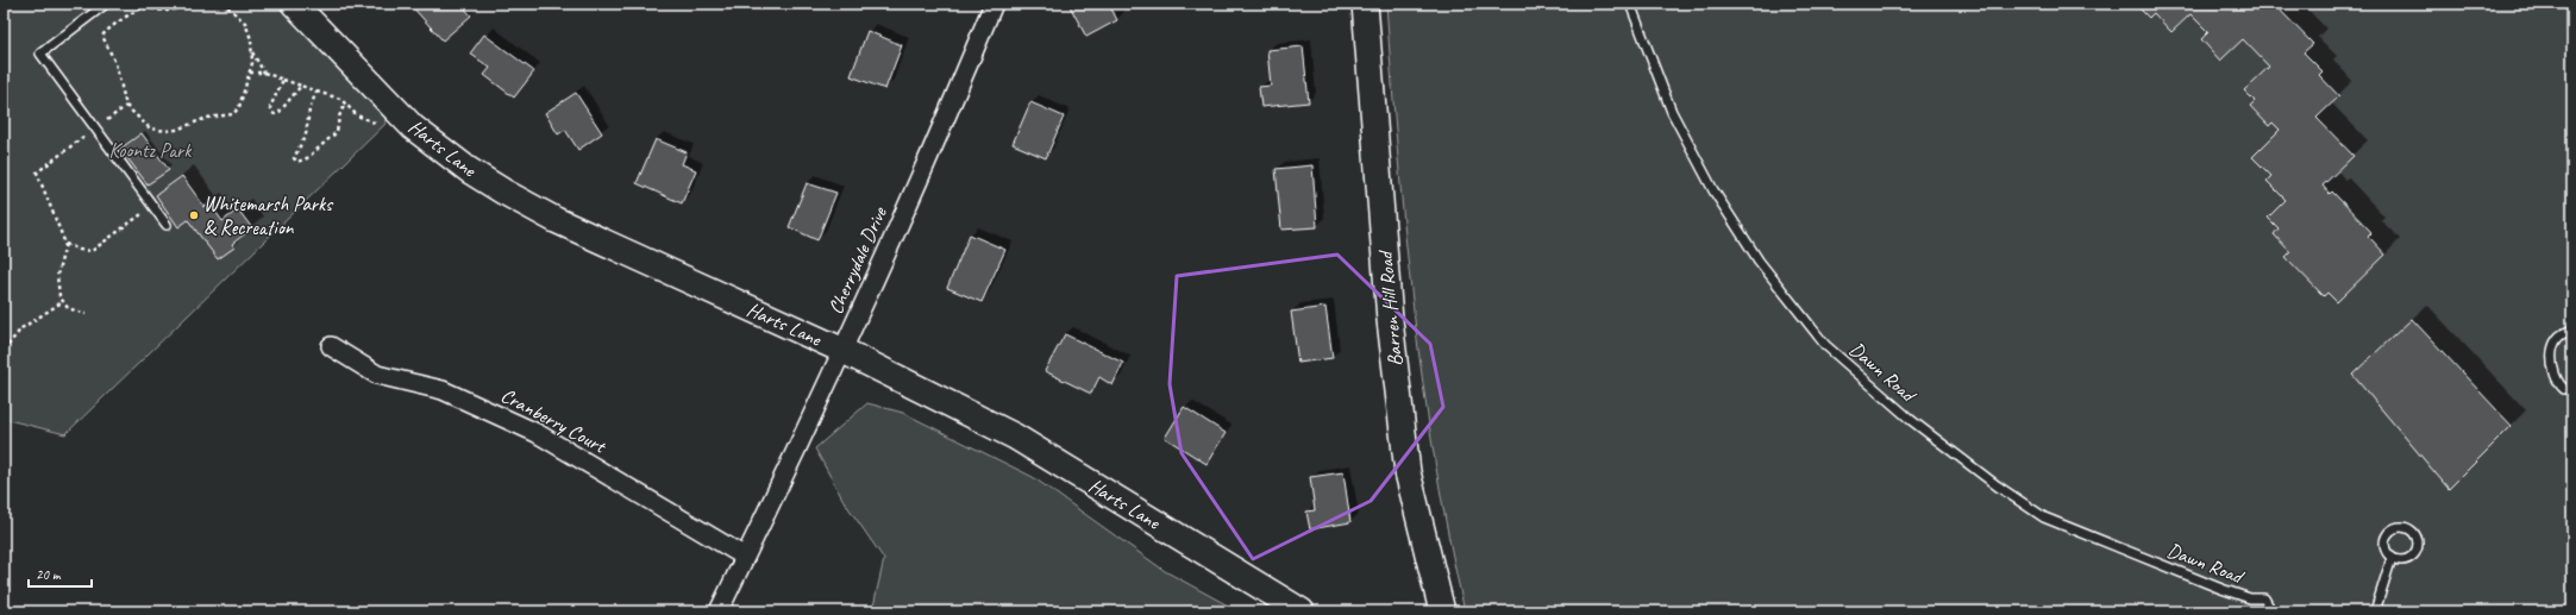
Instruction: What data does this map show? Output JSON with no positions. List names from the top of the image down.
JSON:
{
  "streets": {
    "street": [
      "Harts Lane",
      "Cherrydale Drive",
      "Barren Hill Road",
      "Cranberry Court"
    ],
    "lane": ["Dawn Road"]
  },
  "crossings": [
    ["Harts Lane", "Cherrydale Drive"],
    ["Cherrydale Drive", "Cranberry Court"]
  ],
  "parks": ["Koontz Park"],
  "places": ["Whitemarsh Parks & Recreation"],
  "scale_bar": "20 m"
}
